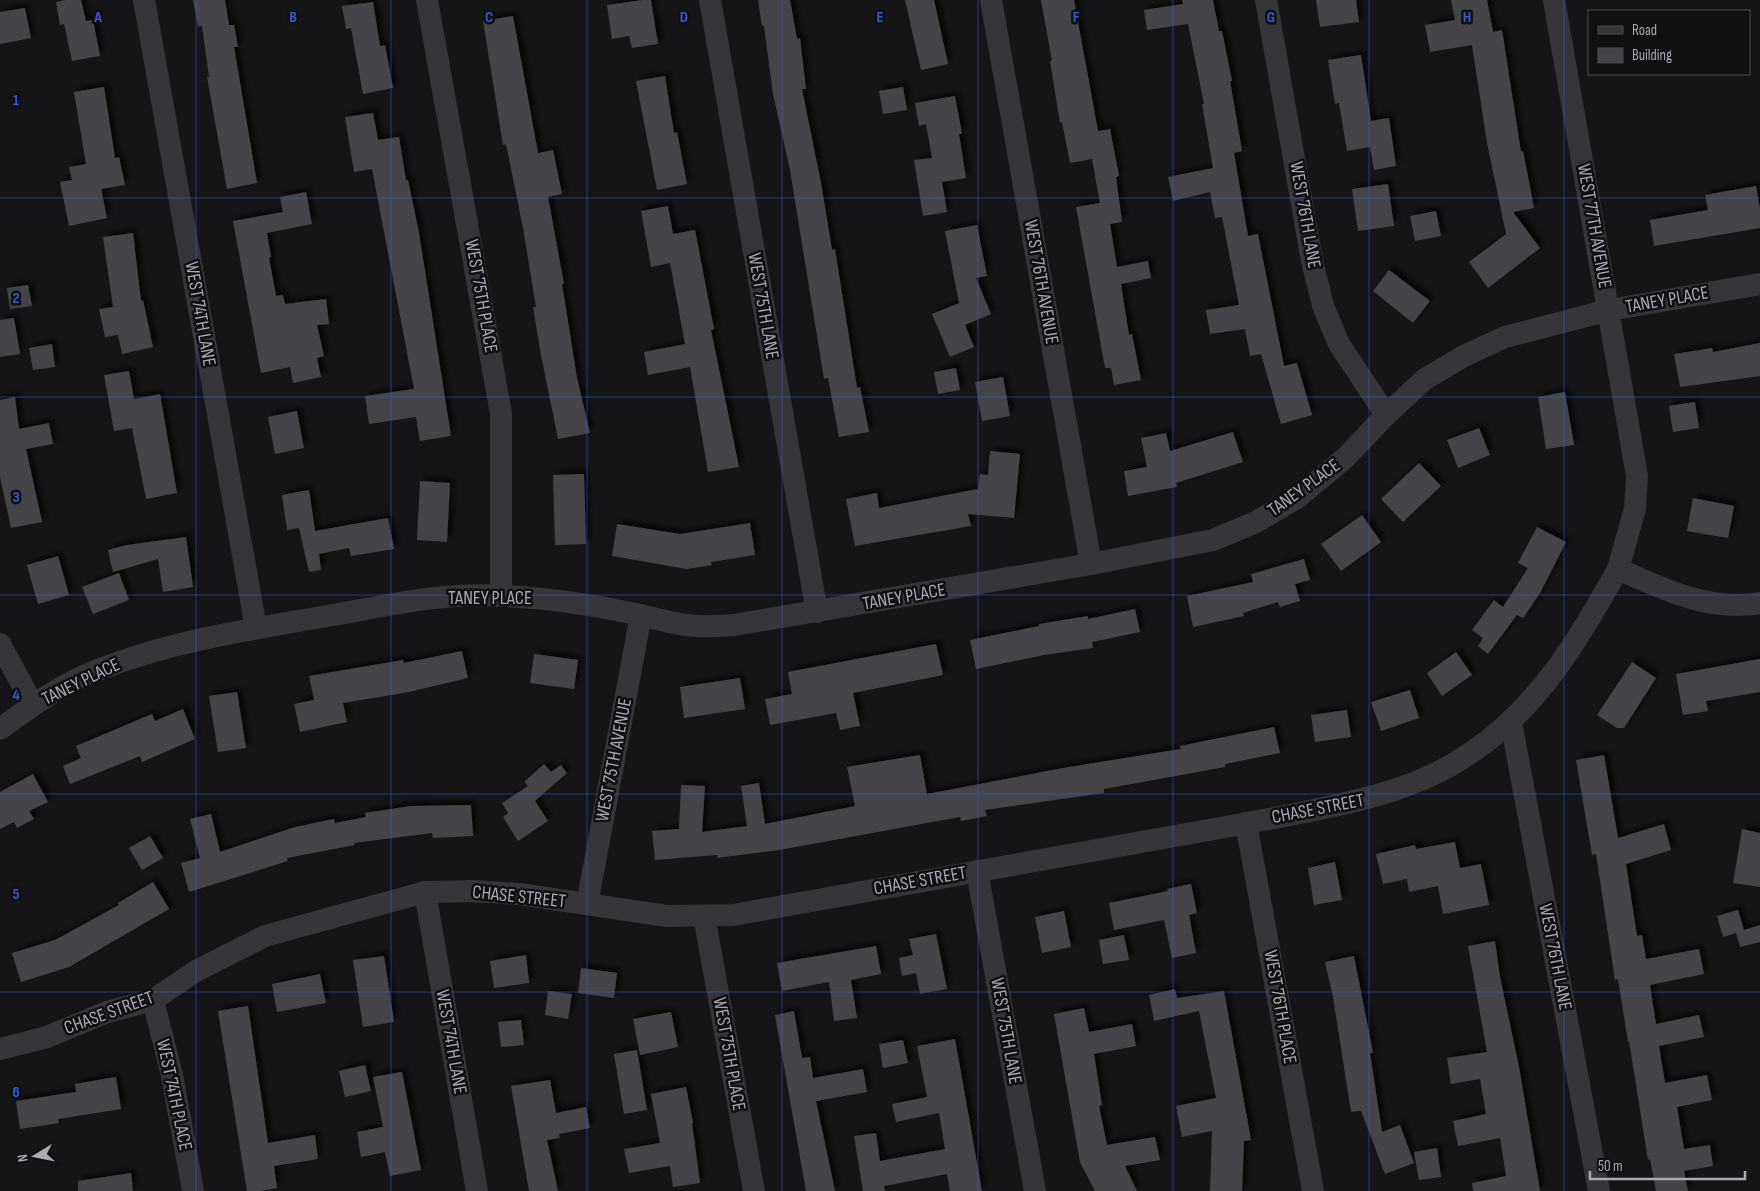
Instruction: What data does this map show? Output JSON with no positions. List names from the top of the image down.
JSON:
{
  "streets": {
    "street": [
      "WEST 76TH LANE",
      "WEST 77TH AVENUE",
      "WEST 76TH AVENUE",
      "WEST 75TH PLACE",
      "TANEY PLACE",
      "WEST 75TH LANE",
      "WEST 74TH LANE",
      "WEST 75TH AVENUE",
      "CHASE STREET",
      "WEST 76TH PLACE",
      "WEST 74TH PLACE"
    ]
  },
  "crossings": [
    ["WEST 76TH LANE", "TANEY PLACE"],
    ["WEST 76TH LANE", "CHASE STREET"],
    ["WEST 77TH AVENUE", "TANEY PLACE"],
    ["WEST 77TH AVENUE", "CHASE STREET"],
    ["WEST 76TH AVENUE", "TANEY PLACE"],
    ["WEST 75TH PLACE", "TANEY PLACE"],
    ["WEST 75TH PLACE", "CHASE STREET"],
    ["TANEY PLACE", "WEST 75TH LANE"],
    ["TANEY PLACE", "WEST 74TH LANE"],
    ["TANEY PLACE", "WEST 75TH AVENUE"],
    ["WEST 75TH LANE", "CHASE STREET"],
    ["WEST 74TH LANE", "CHASE STREET"],
    ["WEST 75TH AVENUE", "CHASE STREET"],
    ["CHASE STREET", "WEST 76TH PLACE"],
    ["CHASE STREET", "WEST 74TH PLACE"]
  ],
  "legend": ["Road", "Building"],
  "scale_bar": "50 m",
  "north": "left",
  "grid": {
    "columns": [
      "A",
      "B",
      "C",
      "D",
      "E",
      "F",
      "G",
      "H"
    ],
    "rows": [
      "1",
      "2",
      "3",
      "4",
      "5",
      "6"
    ]
  }
}
